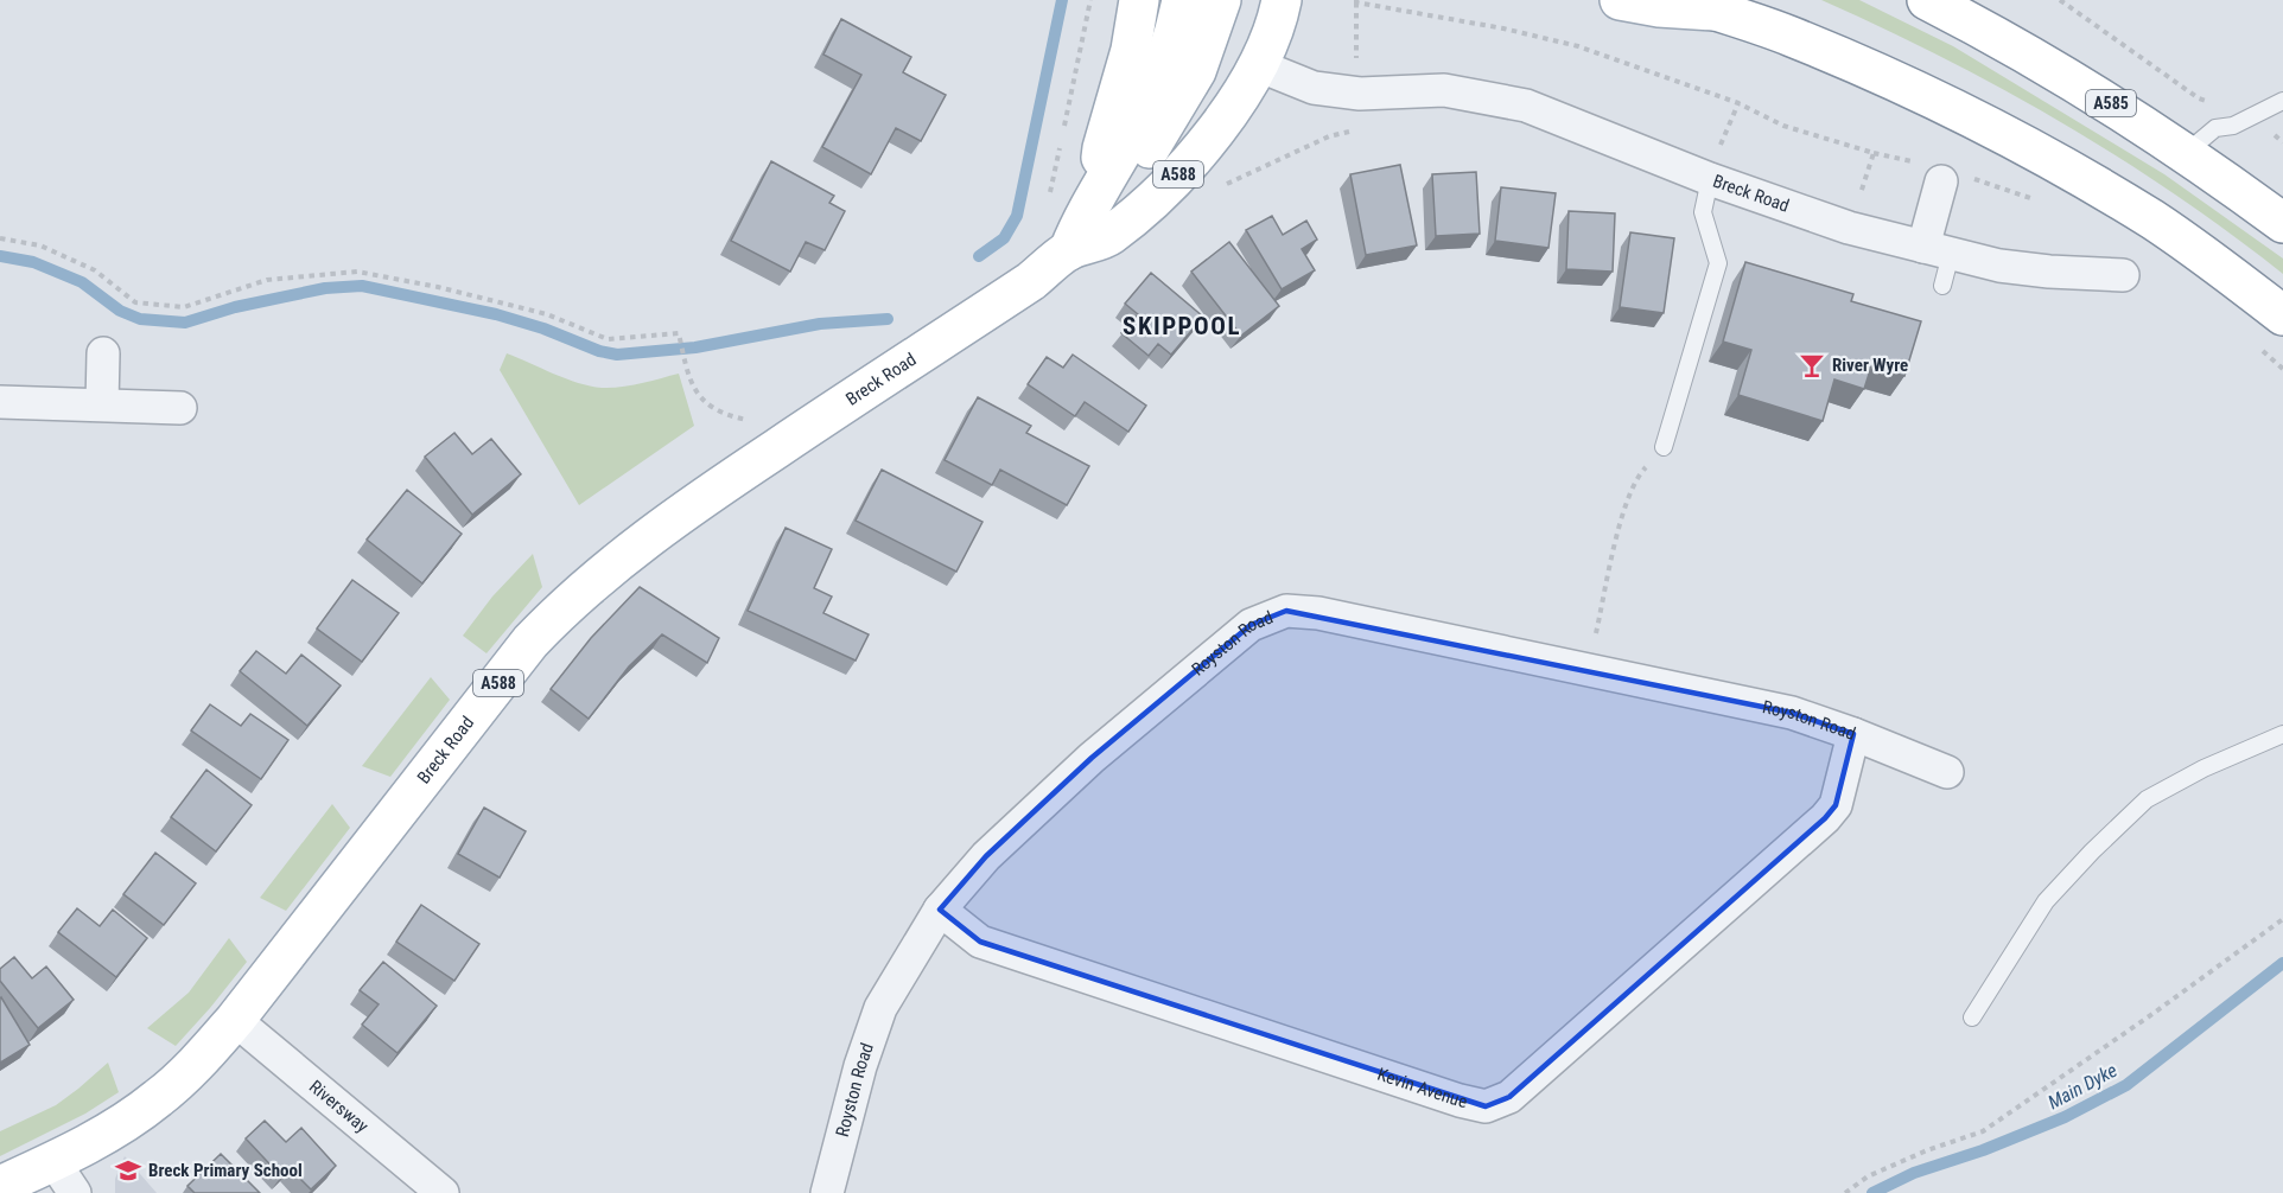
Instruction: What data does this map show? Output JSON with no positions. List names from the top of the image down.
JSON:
{
  "streets": {
    "main road": ["A585", "A588", "Breck Road"],
    "street": ["Royston Road", "Kevin Avenue", "Riversway"]
  },
  "crossings": [
    ["A588", "Breck Road"],
    ["Breck Road", "Riversway"],
    ["Royston Road", "Kevin Avenue"]
  ],
  "districts": ["SKIPPOOL"],
  "water": ["Main Dyke"],
  "places": {
    "bar": ["River Wyre"],
    "school or university": ["Breck Primary School"]
  }
}
